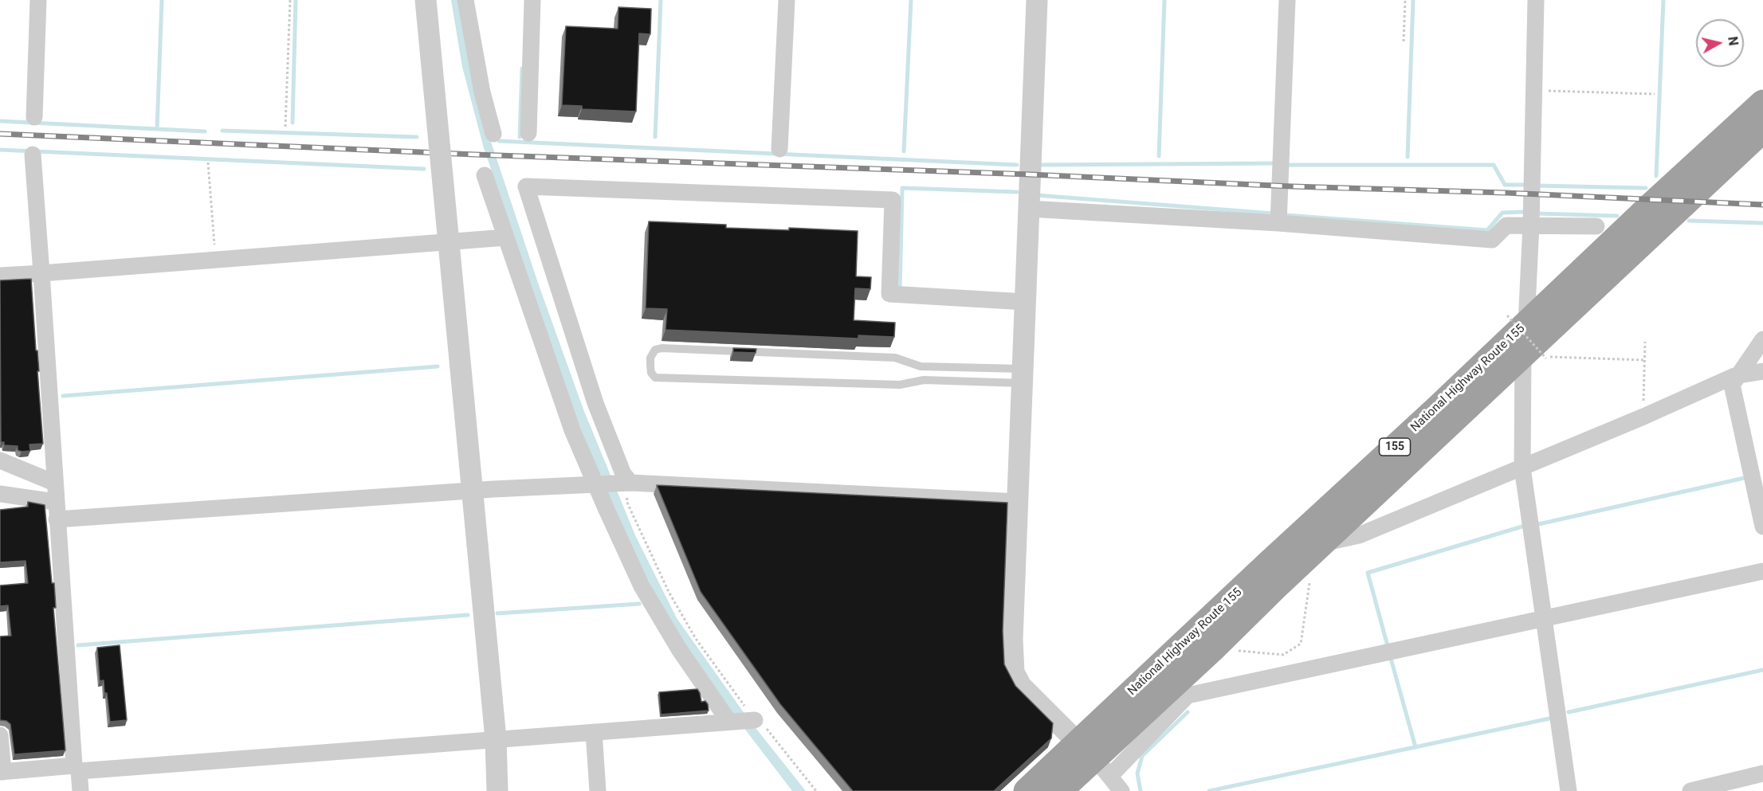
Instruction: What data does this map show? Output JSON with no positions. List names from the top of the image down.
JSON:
{
  "streets": {
    "highway": ["National Highway Route 155", "155"]
  },
  "north": "right"
}
